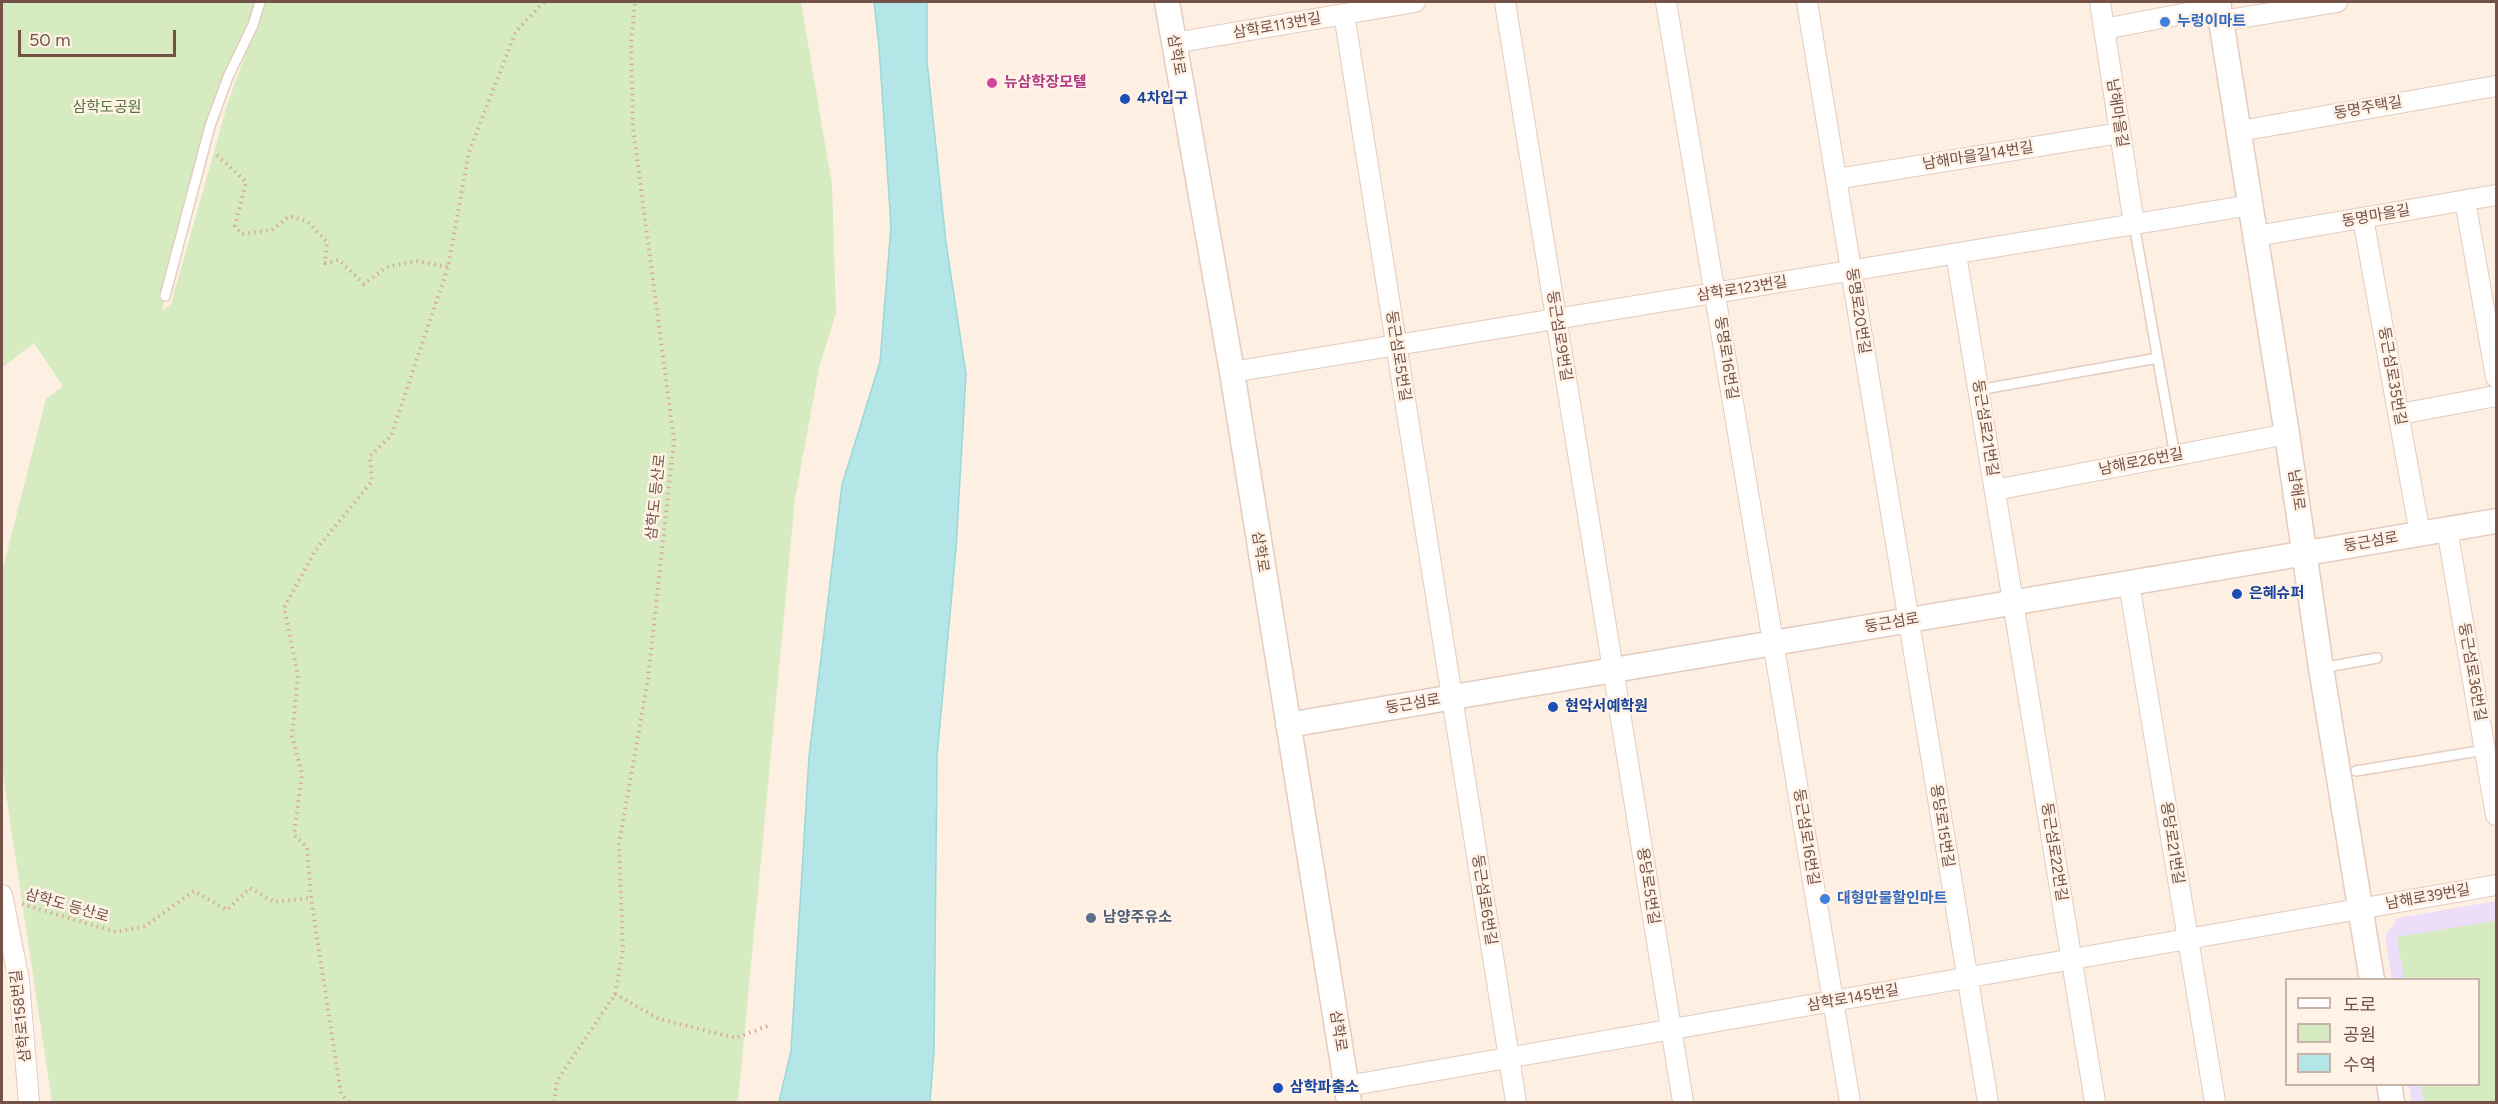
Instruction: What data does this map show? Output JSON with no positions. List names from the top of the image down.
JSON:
{
  "streets": {
    "street": [
      "삼학로113번길",
      "삼학로",
      "동명주택길",
      "남해마을길",
      "남해마을길14번길",
      "동명마을길",
      "삼학로123번길",
      "동명로20번길",
      "둥근섬로9번길",
      "둥근섬로5번길",
      "동명로16번길",
      "둥근섬로35번길",
      "둥근섬로21번길",
      "남해로26번길",
      "남해로",
      "둥근섬로",
      "둥근섬로36번길",
      "용당로15번길",
      "둥근섬로16번길",
      "용당로21번길",
      "둥근섬로22번길",
      "용당로5번길",
      "남해로39번길",
      "둥근섬로6번길",
      "삼학로145번길",
      "삼학로158번길"
    ],
    "path": ["삼학도 등산로"]
  },
  "crossings": [
    ["삼학로113번길", "삼학로"],
    ["삼학로113번길", "둥근섬로5번길"],
    ["삼학로", "삼학로123번길"],
    ["삼학로", "둥근섬로"],
    ["삼학로", "삼학로145번길"],
    ["동명주택길", "남해로"],
    ["남해마을길", "남해마을길14번길"],
    ["남해마을길", "삼학로123번길"],
    ["남해마을길14번길", "동명로20번길"],
    ["동명마을길", "둥근섬로35번길"],
    ["동명마을길", "남해로"],
    ["삼학로123번길", "동명로20번길"],
    ["삼학로123번길", "둥근섬로9번길"],
    ["삼학로123번길", "둥근섬로5번길"],
    ["삼학로123번길", "동명로16번길"],
    ["삼학로123번길", "둥근섬로21번길"],
    ["삼학로123번길", "남해로"],
    ["동명로20번길", "둥근섬로"],
    ["동명로20번길", "용당로15번길"],
    ["둥근섬로9번길", "둥근섬로"],
    ["둥근섬로9번길", "용당로5번길"],
    ["둥근섬로5번길", "둥근섬로"],
    ["둥근섬로5번길", "둥근섬로6번길"],
    ["동명로16번길", "둥근섬로"],
    ["동명로16번길", "둥근섬로16번길"],
    ["둥근섬로35번길", "둥근섬로"],
    ["둥근섬로21번길", "남해로26번길"],
    ["둥근섬로21번길", "둥근섬로"],
    ["둥근섬로21번길", "둥근섬로22번길"],
    ["남해로26번길", "남해로"],
    ["남해로", "둥근섬로"],
    ["남해로", "남해로39번길"],
    ["남해로", "삼학로145번길"],
    ["삼학도 등산로", "삼학로158번길"],
    ["둥근섬로", "둥근섬로36번길"],
    ["둥근섬로", "용당로15번길"],
    ["둥근섬로", "둥근섬로16번길"],
    ["둥근섬로", "용당로21번길"],
    ["둥근섬로", "둥근섬로22번길"],
    ["둥근섬로", "용당로5번길"],
    ["둥근섬로", "둥근섬로6번길"],
    ["용당로15번길", "삼학로145번길"],
    ["둥근섬로16번길", "삼학로145번길"],
    ["용당로21번길", "삼학로145번길"],
    ["둥근섬로22번길", "삼학로145번길"],
    ["용당로5번길", "삼학로145번길"],
    ["남해로39번길", "삼학로145번길"],
    ["둥근섬로6번길", "삼학로145번길"]
  ],
  "parks": ["삼학도공원"],
  "places": [
    "누렁이마트",
    "뉴삼학장모텔",
    "4차입구",
    "은혜슈퍼",
    "현악서예학원",
    "대형만물할인마트",
    "남양주유소",
    "삼학파출소"
  ],
  "legend": ["도로", "공원", "수역"],
  "scale_bar": "50 m"
}
